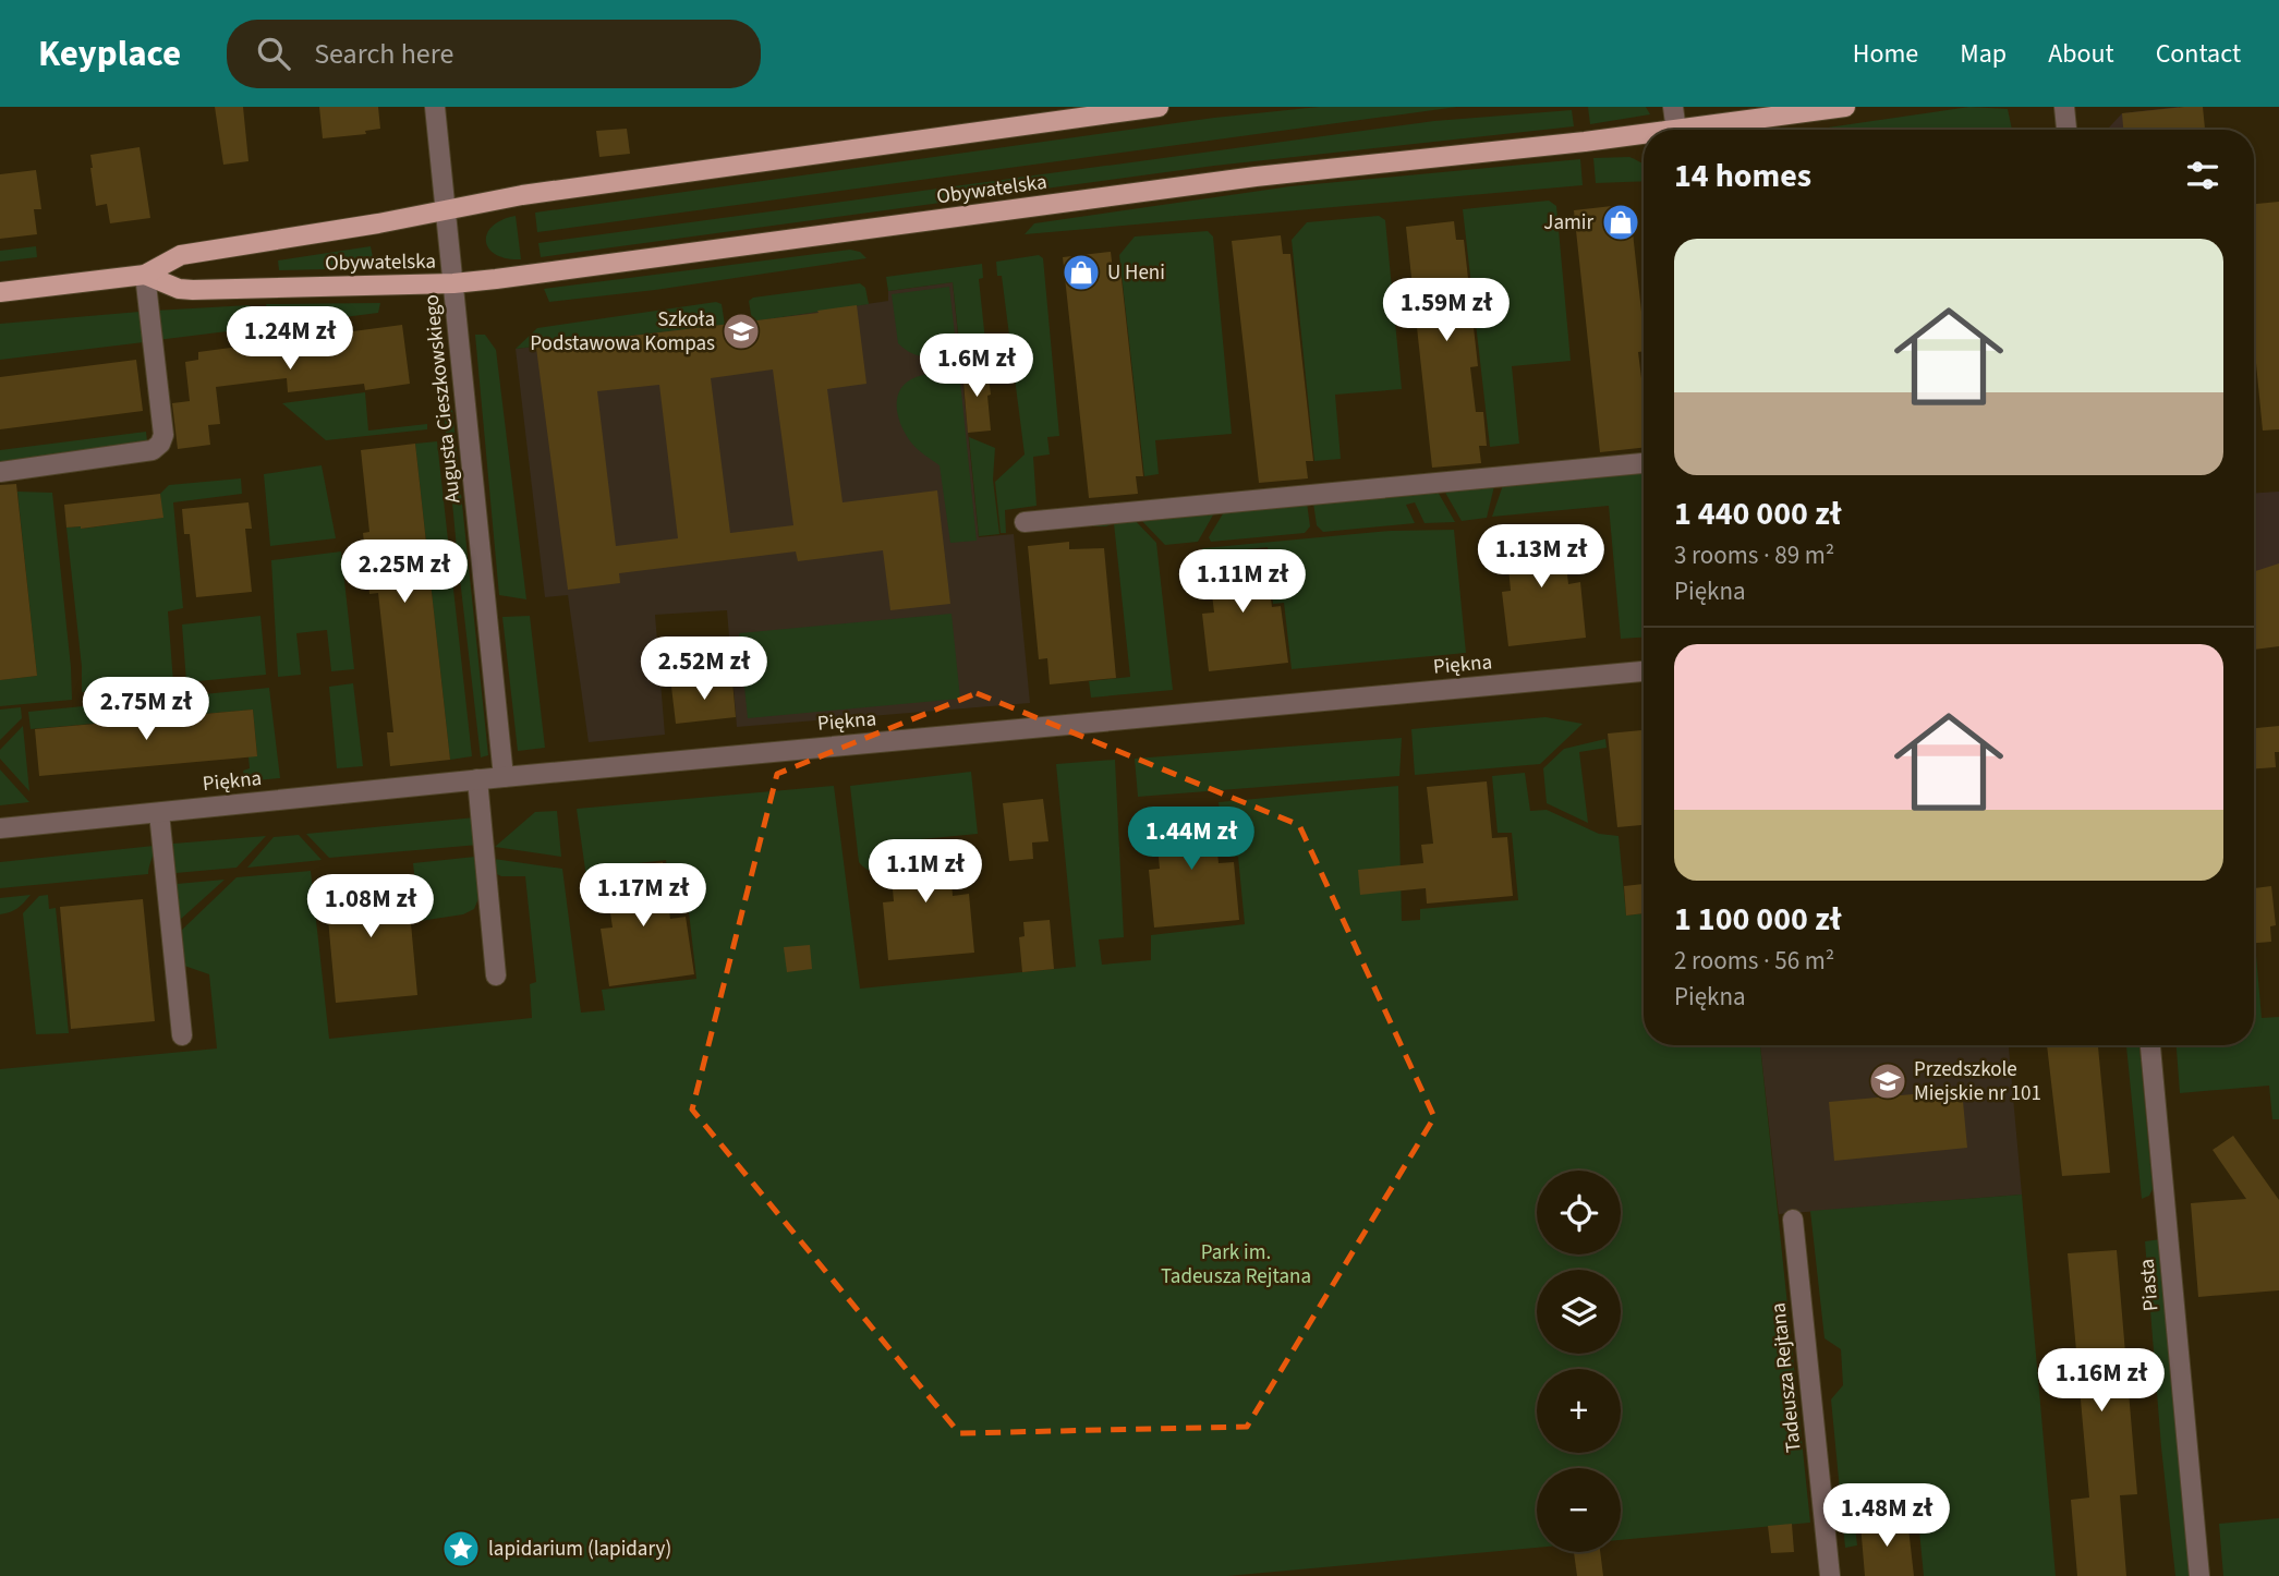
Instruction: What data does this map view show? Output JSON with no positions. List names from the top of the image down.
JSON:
{
  "streets": {
    "main road": ["Obywatelska"],
    "street": [
      "Augusta Cieszkowskiego",
      "Piękna",
      "Piasta",
      "Tadeusza Rejtana"
    ]
  },
  "crossings": [
    ["Obywatelska", "Augusta Cieszkowskiego"],
    ["Augusta Cieszkowskiego", "Piękna"]
  ],
  "parks": ["Park im. Tadeusza Rejtana"],
  "places": {
    "shop": ["Jamir", "U Heni"],
    "school or university": ["Szkoła Podstawowa Kompas", "Przedszkole Miejskie nr 101"],
    "place": ["lapidarium (lapidary)"]
  },
  "page": {
    "header": "Keyplace",
    "search": "Search here",
    "nav": [
      "Home",
      "Map",
      "About",
      "Contact"
    ],
    "heading": "14 homes",
    "list": [
      {
        "name": "1 440 000 zł",
        "note": "3 rooms · 89 m² · Piękna"
      },
      {
        "name": "1 100 000 zł",
        "note": "2 rooms · 56 m² · Piękna"
      }
    ],
    "price": [
      "1.59M zł",
      "1.24M zł",
      "1.6M zł",
      "1.13M zł",
      "2.25M zł",
      "1.11M zł",
      "2.52M zł",
      "2.75M zł",
      "1.44M zł",
      "1.1M zł",
      "1.17M zł",
      "1.08M zł",
      "1.16M zł",
      "1.48M zł"
    ],
    "map_buttons": ["+", "−"]
  }
}
